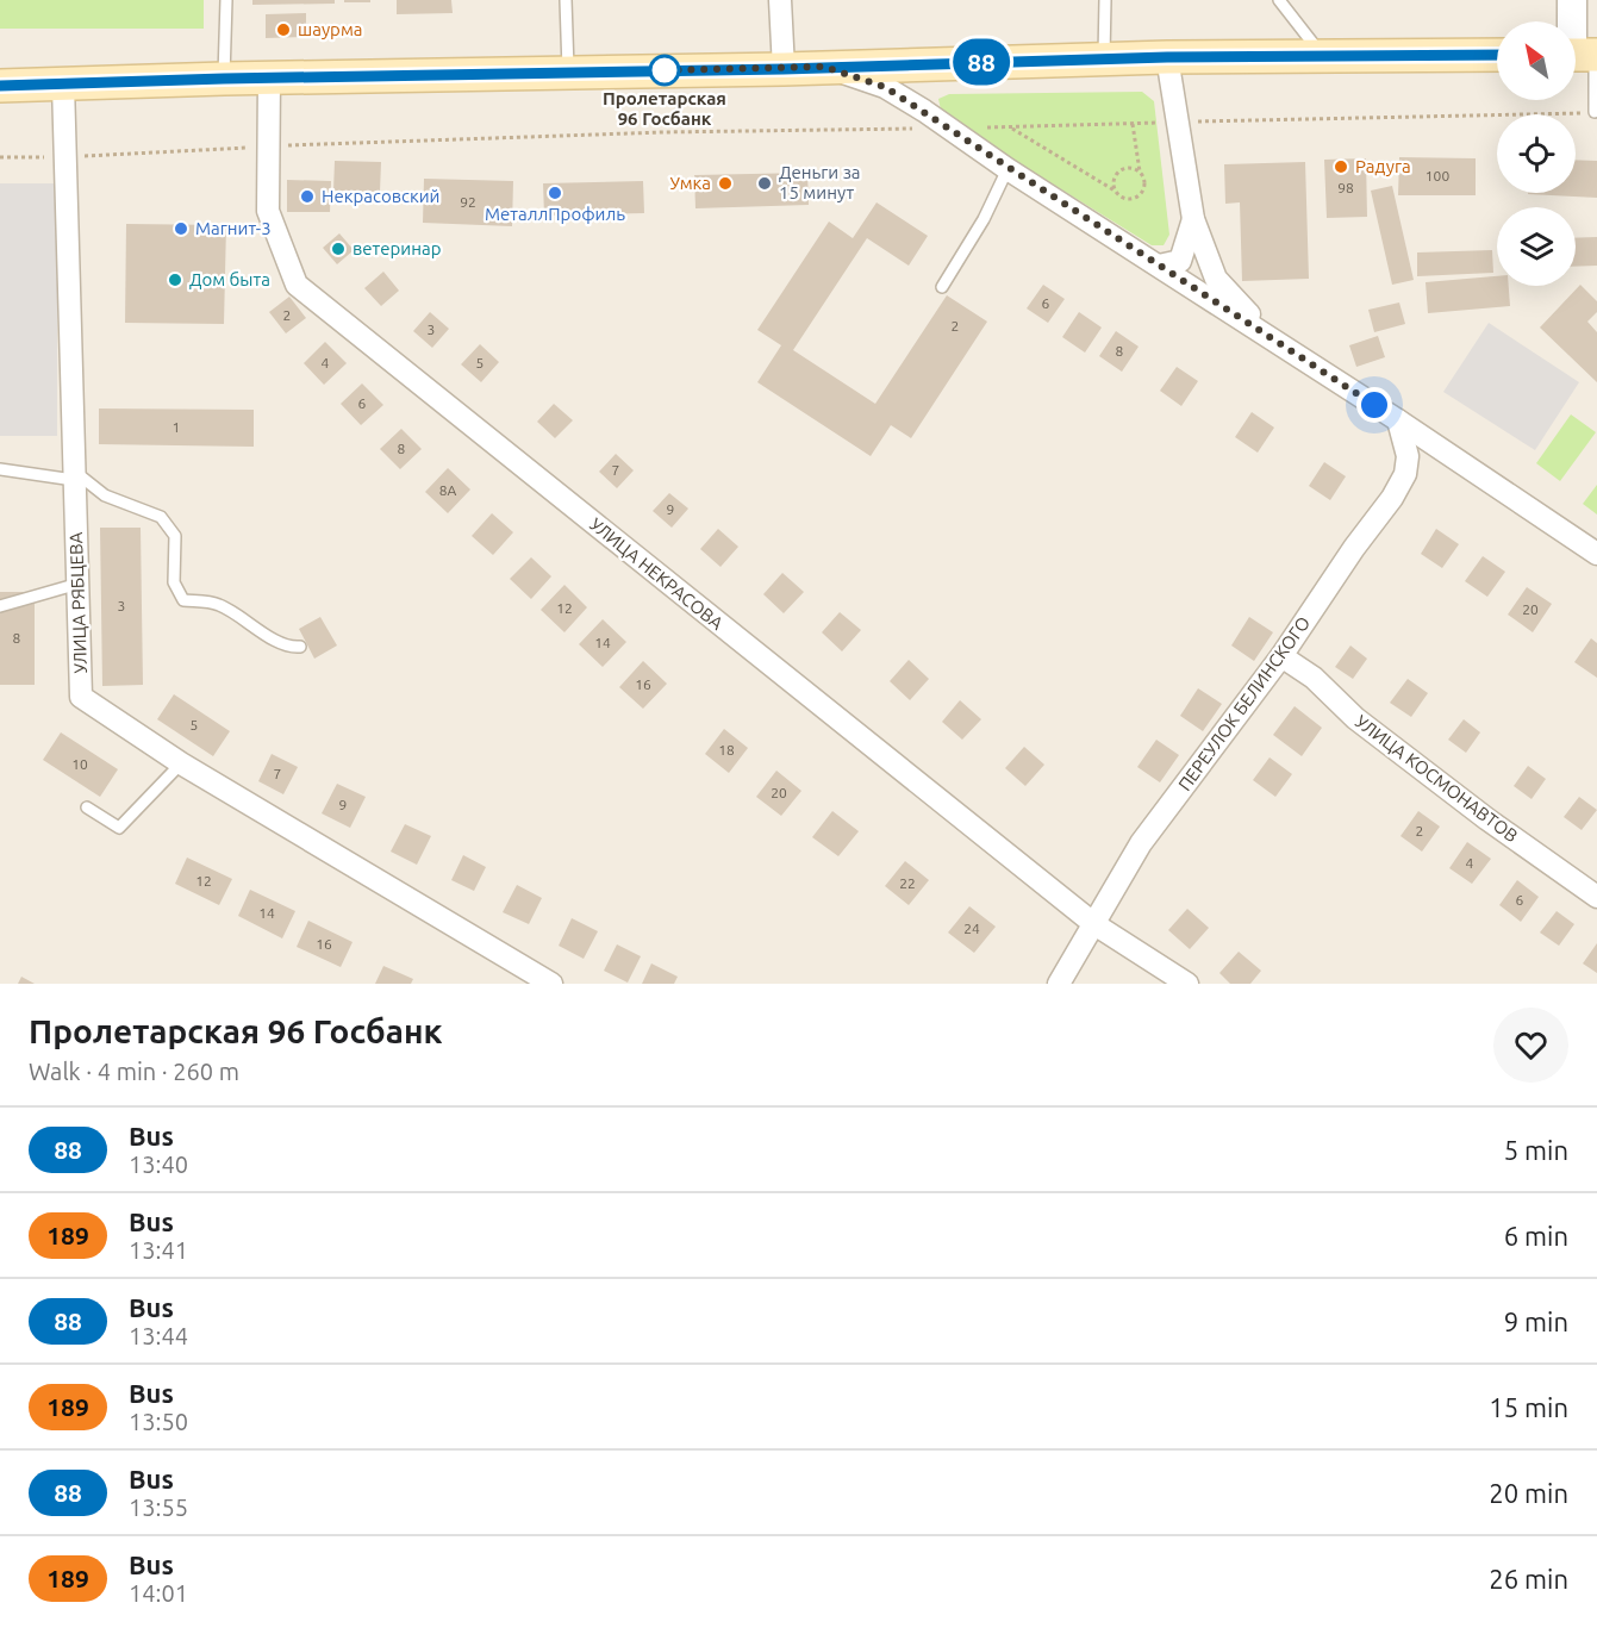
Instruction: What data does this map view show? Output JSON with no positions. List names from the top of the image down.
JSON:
{
  "streets": {
    "street": [
      "УЛИЦА НЕКРАСОВА",
      "УЛИЦА РЯБЦЕВА",
      "ПЕРЕУЛОК БЕЛИНСКОГО",
      "УЛИЦА КОСМОНАВТОВ"
    ]
  },
  "crossings": [
    ["УЛИЦА НЕКРАСОВА", "ПЕРЕУЛОК БЕЛИНСКОГО"],
    ["ПЕРЕУЛОК БЕЛИНСКОГО", "УЛИЦА КОСМОНАВТОВ"]
  ],
  "places": [
    "шаурма",
    "Пролетарская 96 Госбанк",
    "Радуга",
    "Умка",
    "Деньги за 15 минут",
    "МеталлПрофиль",
    "Некрасовский",
    "Магнит-3",
    "ветеринар",
    "Дом быта"
  ],
  "lines": ["bus line 88"],
  "house_numbers": [
    "100",
    "98",
    "92",
    "6",
    "2",
    "2",
    "3",
    "8",
    "4",
    "5",
    "6",
    "1",
    "8",
    "7",
    "8А",
    "9",
    "3",
    "12",
    "20",
    "8",
    "14",
    "16",
    "5",
    "18",
    "10",
    "7",
    "20",
    "9",
    "2",
    "4",
    "12",
    "22",
    "6",
    "14",
    "24",
    "16"
  ],
  "north": "top left",
  "page": {
    "on_map": "88",
    "heading": ["Пролетарская 96 Госбанк", "Walk · 4 min · 260 m"],
    "list": [
      {
        "mark": "88",
        "name": "Bus",
        "note": "13:40",
        "value": "5 min"
      },
      {
        "mark": "189",
        "name": "Bus",
        "note": "13:41",
        "value": "6 min"
      },
      {
        "mark": "88",
        "name": "Bus",
        "note": "13:44",
        "value": "9 min"
      },
      {
        "mark": "189",
        "name": "Bus",
        "note": "13:50",
        "value": "15 min"
      },
      {
        "mark": "88",
        "name": "Bus",
        "note": "13:55",
        "value": "20 min"
      },
      {
        "mark": "189",
        "name": "Bus",
        "note": "14:01",
        "value": "26 min"
      }
    ]
  }
}
